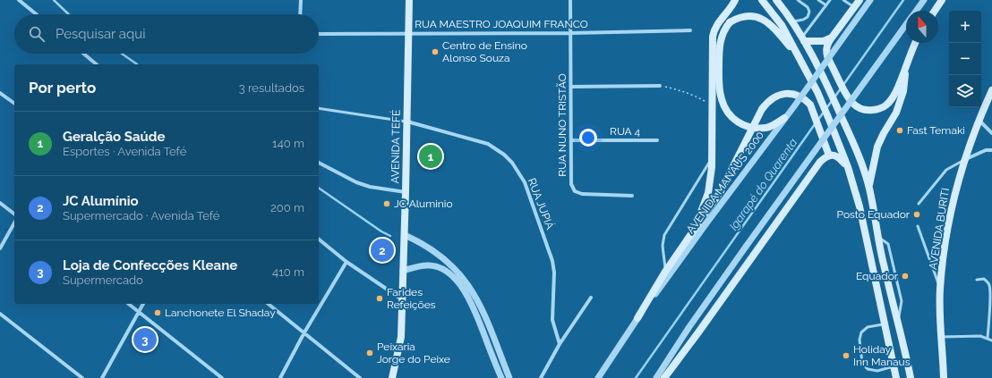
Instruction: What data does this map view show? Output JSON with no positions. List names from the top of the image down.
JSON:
{
  "streets": {
    "main road": ["AVENIDA TEFÉ", "AVENIDA BURITI"],
    "street": [
      "RUA MAESTRO JOAQUIM FRANCO",
      "RUA NUNO TRISTÃO",
      "RUA 4",
      "AVENIDA MANAUS 2000",
      "RUA JUPIÁ"
    ]
  },
  "crossings": [
    ["RUA MAESTRO JOAQUIM FRANCO", "RUA NUNO TRISTÃO"],
    ["RUA MAESTRO JOAQUIM FRANCO", "AVENIDA TEFÉ"],
    ["RUA NUNO TRISTÃO", "RUA 4"],
    ["AVENIDA TEFÉ", "RUA JUPIÁ"]
  ],
  "water": ["Igarapé do Quarenta"],
  "places": [
    "Centro de Ensino Alonso Souza",
    "Fast Temaki",
    "JC Aluminio",
    "Posto Equador",
    "Equador",
    "Farides Refeições",
    "Lanchonete El Shaday",
    "Peixaria Jorge do Peixe",
    "Holiday Inn Manaus"
  ],
  "north": "top",
  "page": {
    "map_buttons": ["+", "−"],
    "search": "Pesquisar aqui",
    "heading": ["Por perto", "3 resultados"],
    "list": [
      {
        "mark": "1",
        "name": "Geralção Saúde",
        "note": "Esportes · Avenida Tefé",
        "value": "140 m"
      },
      {
        "mark": "2",
        "name": "JC Alumínio",
        "note": "Supermercado · Avenida Tefé",
        "value": "200 m"
      },
      {
        "mark": "3",
        "name": "Loja de Confecções Kleane",
        "note": "Supermercado",
        "value": "410 m"
      }
    ],
    "pins": ["1", "2", "3"]
  }
}
